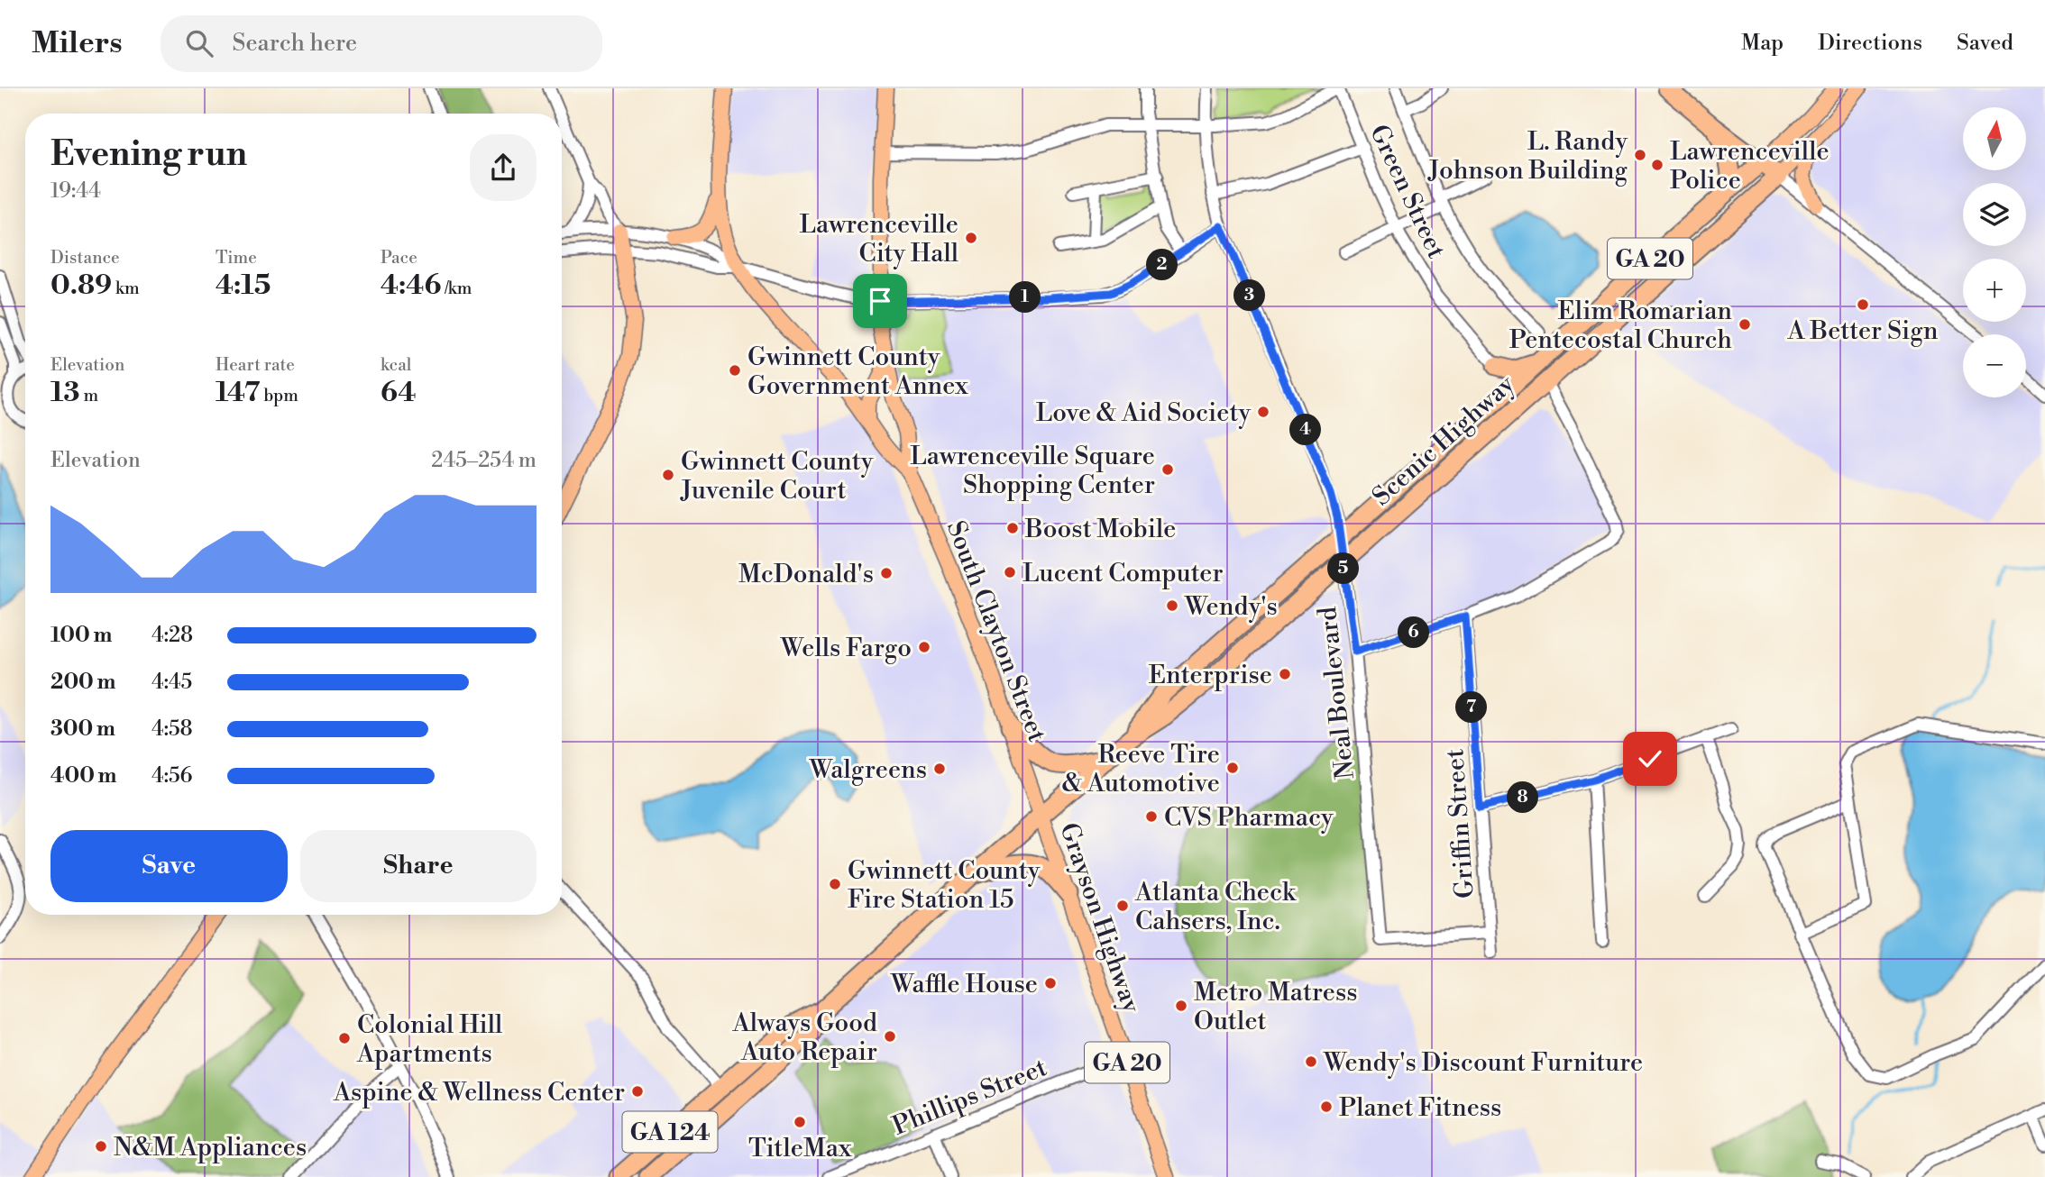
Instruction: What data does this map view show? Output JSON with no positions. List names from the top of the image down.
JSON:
{
  "streets": {
    "highway": ["GA 20", "Scenic Highway", "GA 124"],
    "main road": ["South Clayton Street", "Grayson Highway"],
    "street": [
      "Green Street",
      "Neal Boulevard",
      "Griffin Street",
      "Phillips Street"
    ]
  },
  "crossings": [
    ["Scenic Highway", "South Clayton Street"],
    ["Scenic Highway", "Neal Boulevard"],
    ["Scenic Highway", "Grayson Highway"],
    ["South Clayton Street", "Grayson Highway"],
    ["Neal Boulevard", "Griffin Street"],
    ["Grayson Highway", "Phillips Street"]
  ],
  "places": [
    "L. Randy Johnson Building",
    "Lawrenceville Police",
    "Lawrenceville City Hall",
    "A Better Sign",
    "Elim Romarian Pentecostal Church",
    "Gwinnett County Government Annex",
    "Love & Aid Society",
    "Lawrenceville Square Shopping Center",
    "Gwinnett County Juvenile Court",
    "Boost Mobile",
    "Lucent Computer",
    "McDonald's",
    "Wendy's",
    "Wells Fargo",
    "Enterprise",
    "Reeve Tire & Automotive",
    "Walgreens",
    "CVS Pharmacy",
    "Gwinnett County Fire Station 15",
    "Atlanta Check Cahsers, Inc.",
    "Waffle House",
    "Metro Matress Outlet",
    "Always Good Auto Repair",
    "Colonial Hill Apartments",
    "Wendy's Discount Furniture",
    "Aspine & Wellness Center",
    "Planet Fitness",
    "TitleMax",
    "N&M Appliances"
  ],
  "north": "top",
  "page": {
    "header": "Milers",
    "search": "Search here",
    "nav": ["Map", "Directions", "Saved"],
    "map_buttons": ["+", "−"],
    "heading": ["Evening run", "19:44"],
    "stats": [
      ["Distance", "0.89 km"],
      ["Time", "4:15"],
      ["Pace", "4:46 /km"],
      ["Elevation", "13 m"],
      ["Heart rate", "147 bpm"],
      ["kcal", "64"]
    ],
    "pins": [
      "2",
      "3",
      "1",
      "4",
      "5",
      "6",
      "7",
      "8"
    ],
    "chart": ["Elevation", "245–254 m"],
    "list": [
      {
        "name": "100 m",
        "note": "4:28"
      },
      {
        "name": "200 m",
        "note": "4:45"
      },
      {
        "name": "300 m",
        "note": "4:58"
      },
      {
        "name": "400 m",
        "note": "4:56"
      }
    ],
    "buttons": ["Save", "Share"]
  }
}
